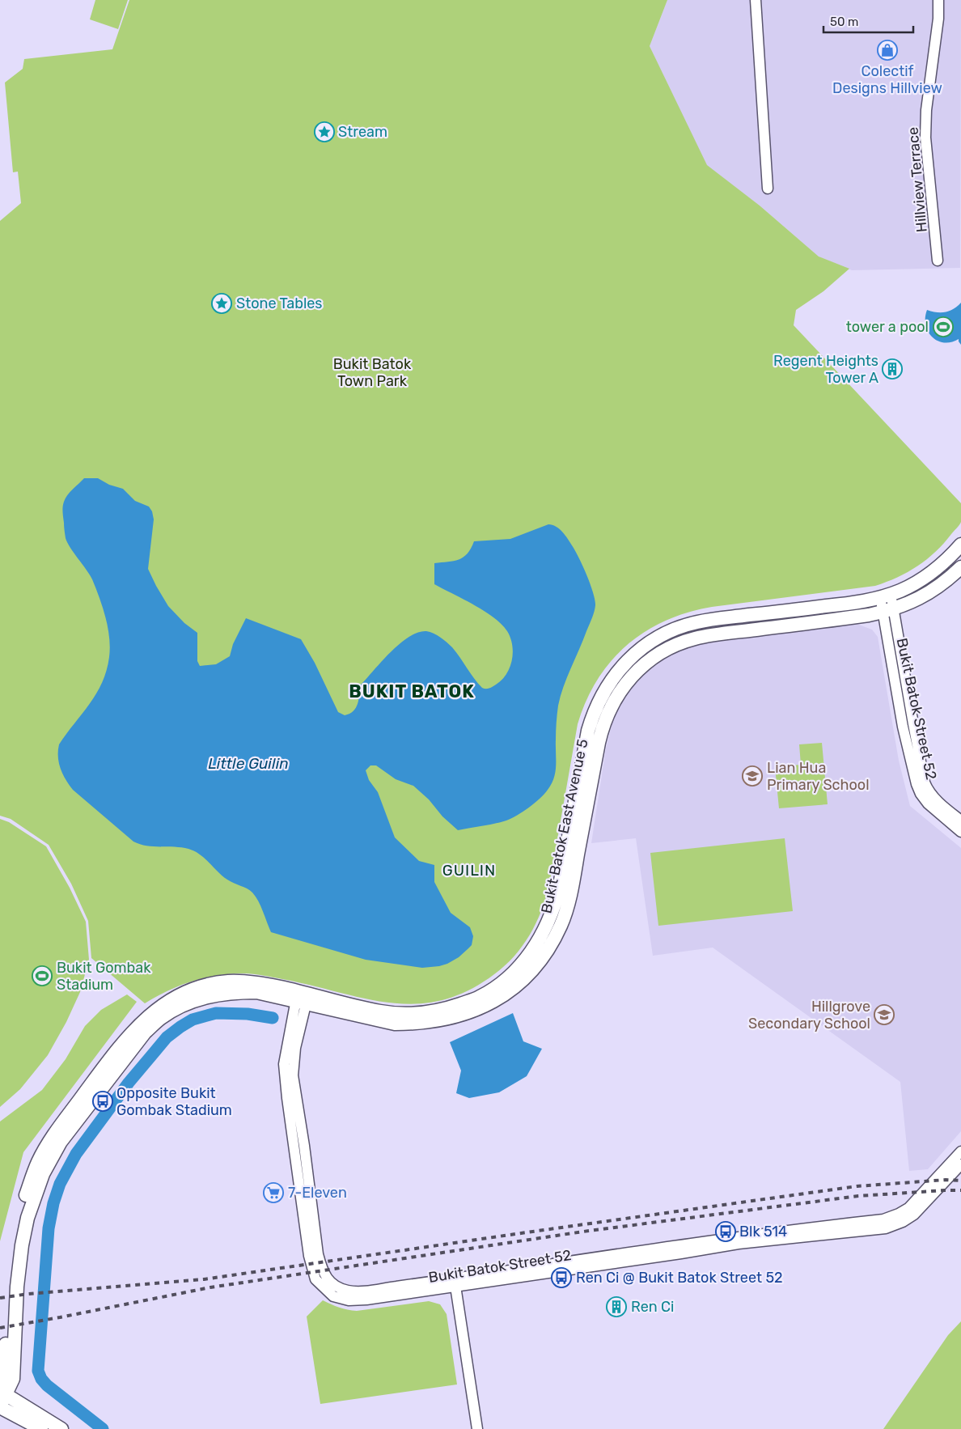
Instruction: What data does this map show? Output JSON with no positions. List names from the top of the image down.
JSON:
{
  "streets": {
    "street": ["Hillview Terrace", "Bukit Batok Street 52", "Bukit Batok East Avenue 5"]
  },
  "crossings": [
    ["Bukit Batok Street 52", "Bukit Batok East Avenue 5"]
  ],
  "districts": ["BUKIT BATOK", "GUILIN"],
  "water": ["Little Guilin"],
  "parks": ["Bukit Batok Town Park"],
  "places": {
    "shop": ["Colectif Designs Hillview"],
    "place": ["Stream", "Stone Tables"],
    "sports": ["tower a pool", "Bukit Gombak Stadium"],
    "building": ["Regent Heights Tower A", "Ren Ci"],
    "school or university": ["Lian Hua Primary School", "Hillgrove Secondary School"],
    "bus stop": ["Opposite Bukit Gombak Stadium", "Blk 514", "Ren Ci @ Bukit Batok Street 52"],
    "supermarket": ["7-Eleven"]
  },
  "scale_bar": "50 m"
}
